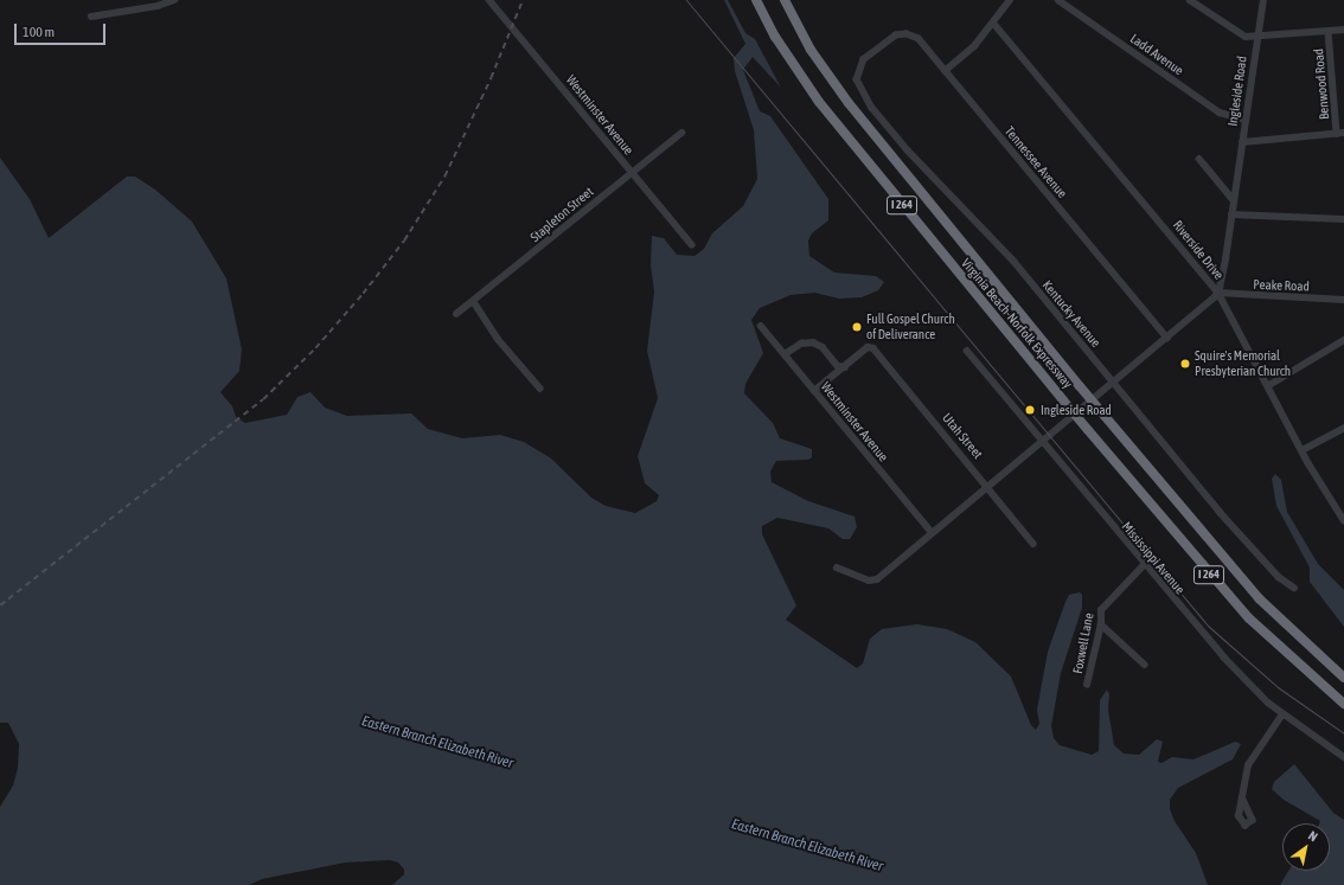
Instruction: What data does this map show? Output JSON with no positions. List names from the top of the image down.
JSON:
{
  "streets": {
    "highway": ["I 264", "Virginia Beach-Norfolk Expressway"],
    "street": [
      "Ladd Avenue",
      "Benwood Road",
      "Ingleside Road",
      "Westminster Avenue",
      "Tennessee Avenue",
      "Stapleton Street",
      "Riverside Drive",
      "Peake Road",
      "Kentucky Avenue",
      "Utah Street",
      "Mississippi Avenue",
      "Foxwell Lane"
    ]
  },
  "crossings": [
    ["Ladd Avenue", "Ingleside Road"],
    ["Ingleside Road", "Riverside Drive"],
    ["Ingleside Road", "Peake Road"],
    ["Westminster Avenue", "Stapleton Street"],
    ["Tennessee Avenue", "Kentucky Avenue"],
    ["Riverside Drive", "Peake Road"],
    ["Mississippi Avenue", "Foxwell Lane"]
  ],
  "water": ["Eastern Branch Elizabeth River"],
  "places": ["Full Gospel Church of Deliverance", "Squire's Memorial Presbyterian Church", "Ingleside Road"],
  "scale_bar": "100 m",
  "north": "top right"
}
